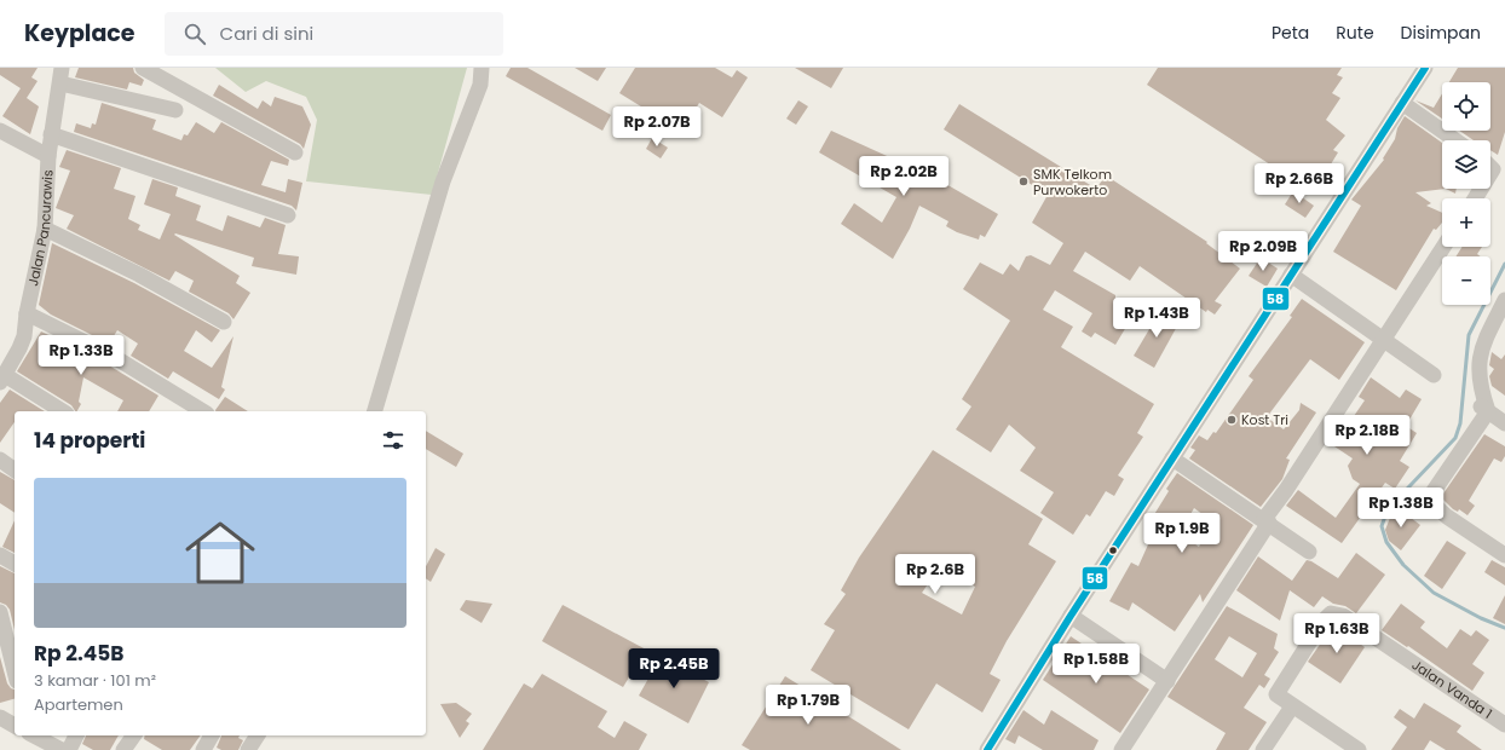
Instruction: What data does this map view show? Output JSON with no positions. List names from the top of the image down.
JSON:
{
  "streets": {
    "street": ["Jalan Pancurawis", "Jalan Vanda 1"]
  },
  "places": ["SMK Telkom Purwokerto", "Kost Tri"],
  "lines": ["transit line 58"],
  "page": {
    "header": "Keyplace",
    "search": "Cari di sini",
    "nav": ["Peta", "Rute", "Disimpan"],
    "map_buttons": ["+", "−"],
    "price": [
      "Rp 2.07B",
      "Rp 2.02B",
      "Rp 2.66B",
      "Rp 2.09B",
      "Rp 1.43B",
      "Rp 1.33B",
      "Rp 2.18B",
      "Rp 1.38B",
      "Rp 1.9B",
      "Rp 2.6B",
      "Rp 1.63B",
      "Rp 1.58B",
      "Rp 2.45B",
      "Rp 1.79B"
    ],
    "heading": "14 properti",
    "list": [
      {
        "name": "Rp 2.45B",
        "note": "3 kamar · 101 m² · Apartemen"
      }
    ]
  }
}
